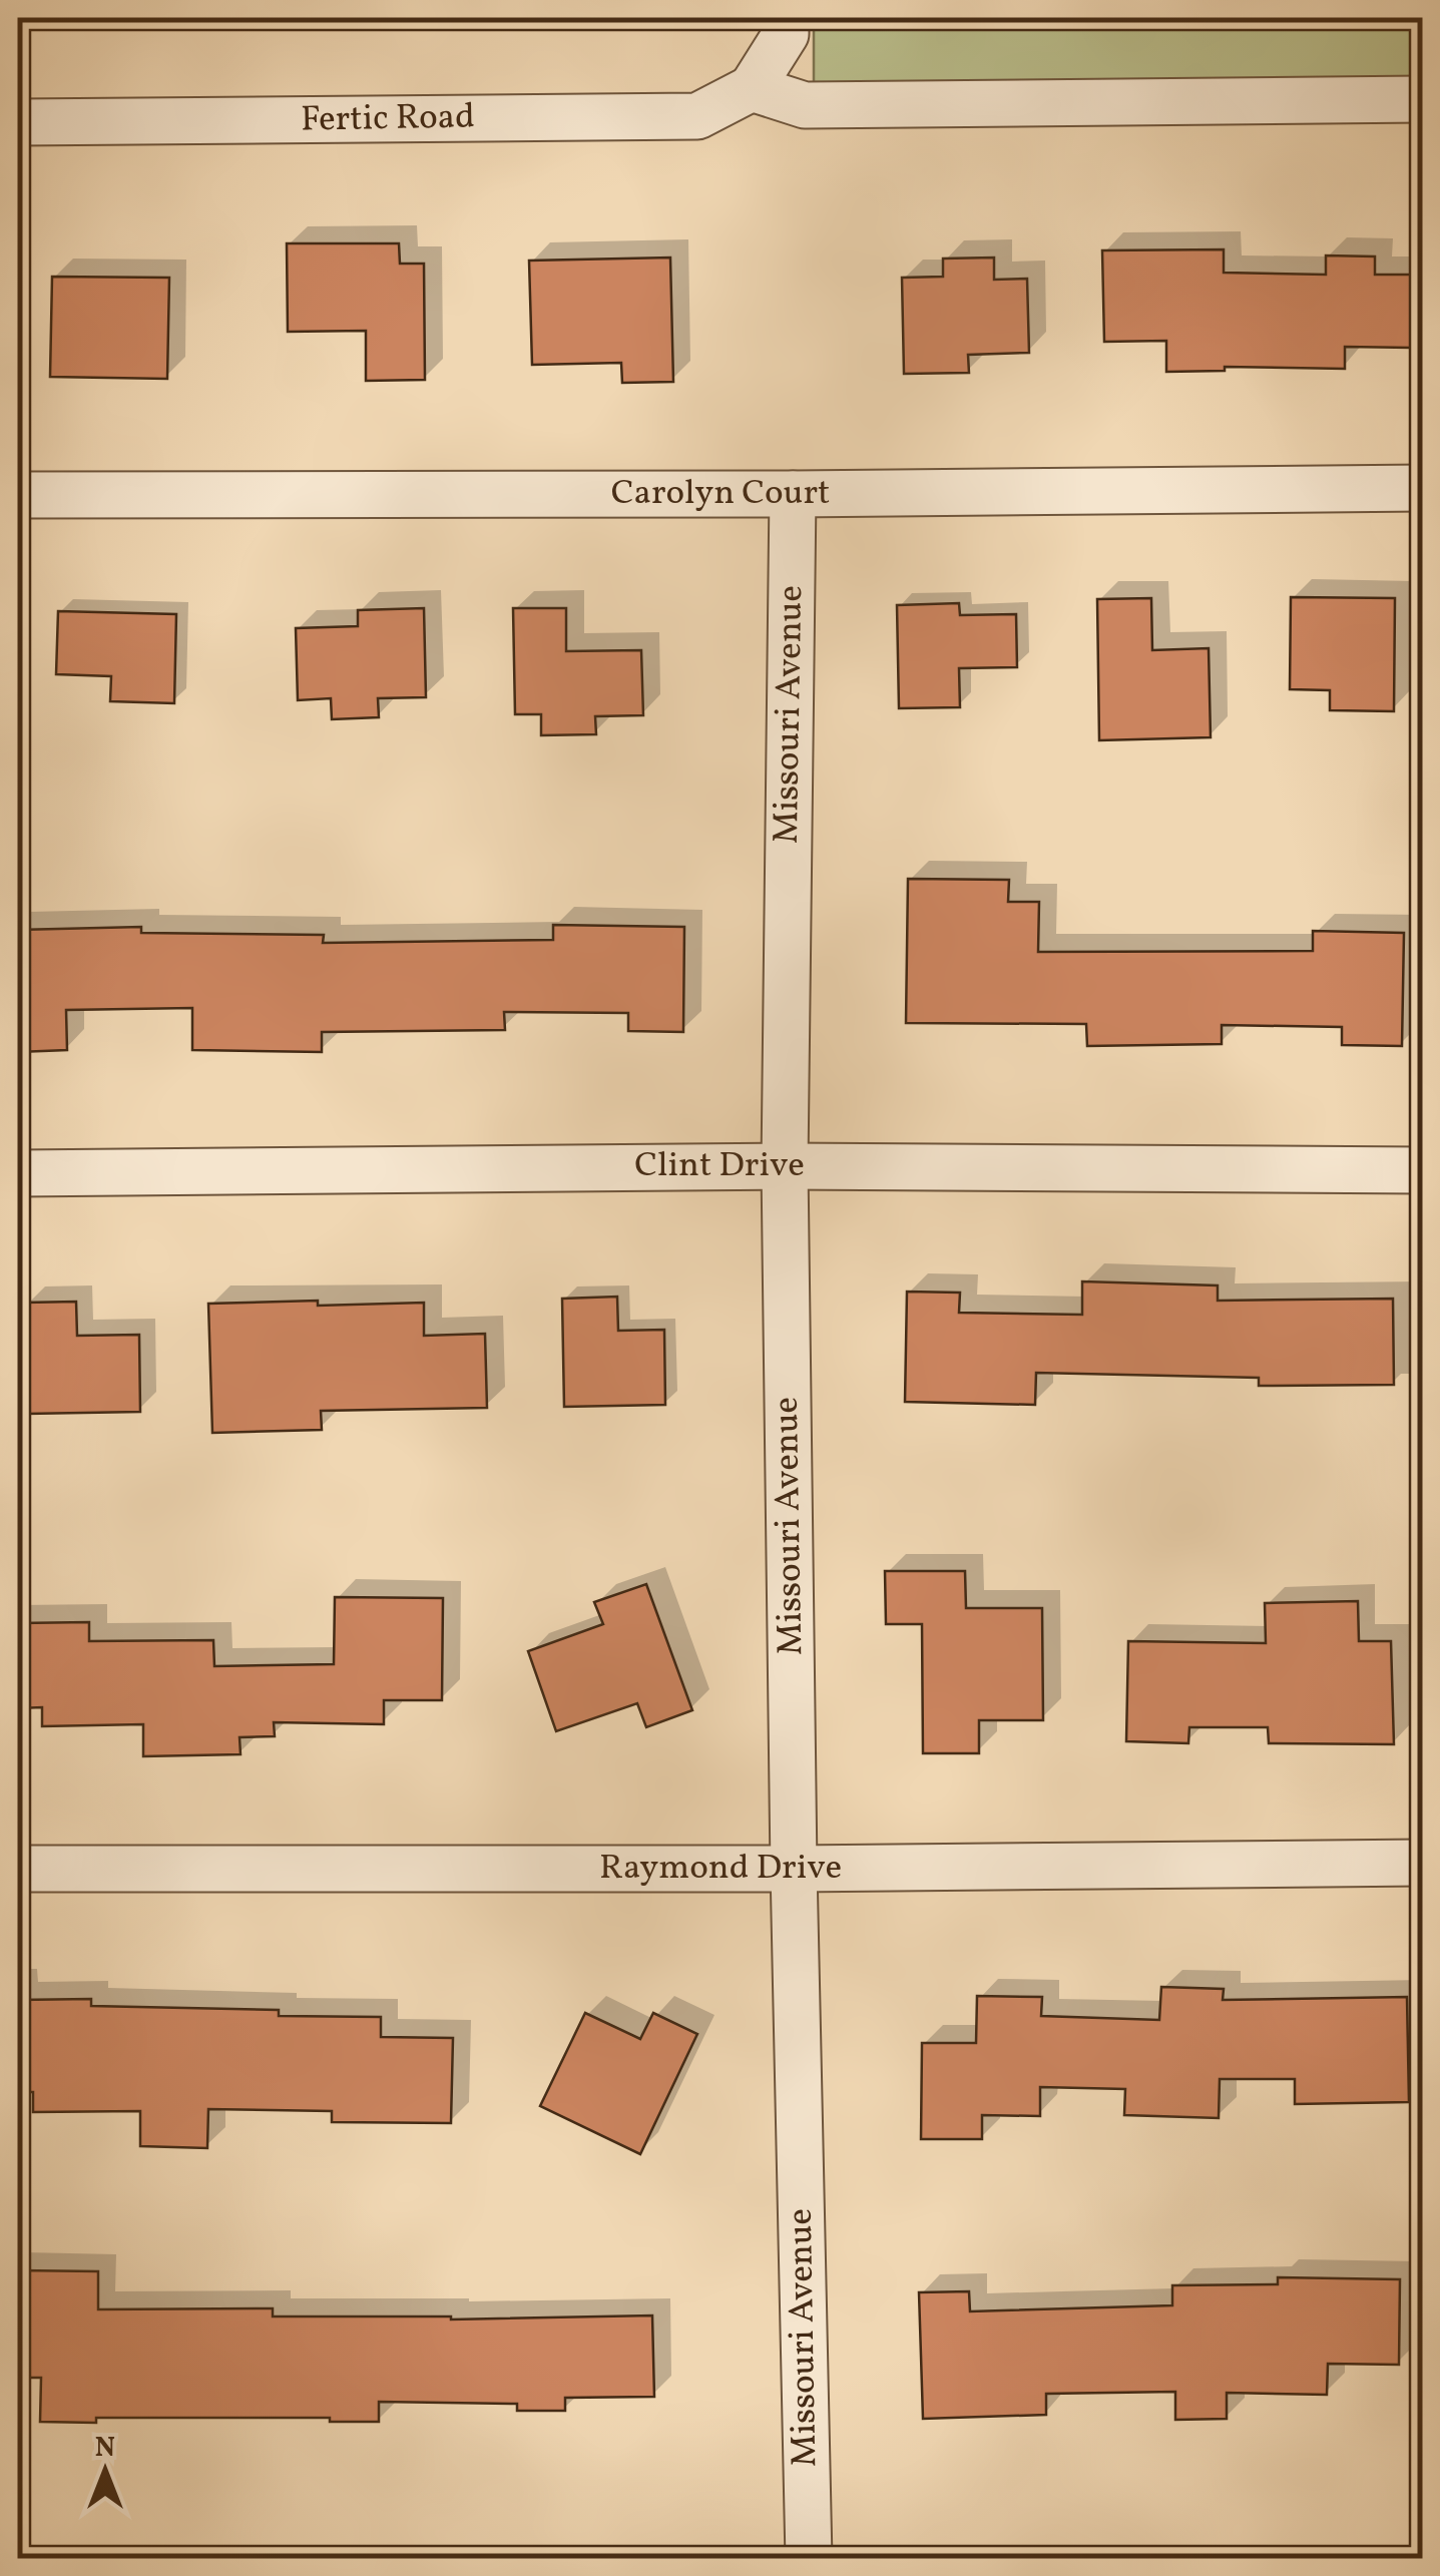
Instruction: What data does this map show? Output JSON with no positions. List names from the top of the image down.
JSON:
{
  "streets": {
    "street": [
      "Fertic Road",
      "Carolyn Court",
      "Missouri Avenue",
      "Clint Drive",
      "Raymond Drive"
    ]
  },
  "crossings": [
    ["Carolyn Court", "Missouri Avenue"],
    ["Missouri Avenue", "Clint Drive"],
    ["Missouri Avenue", "Raymond Drive"]
  ],
  "north": "top"
}
